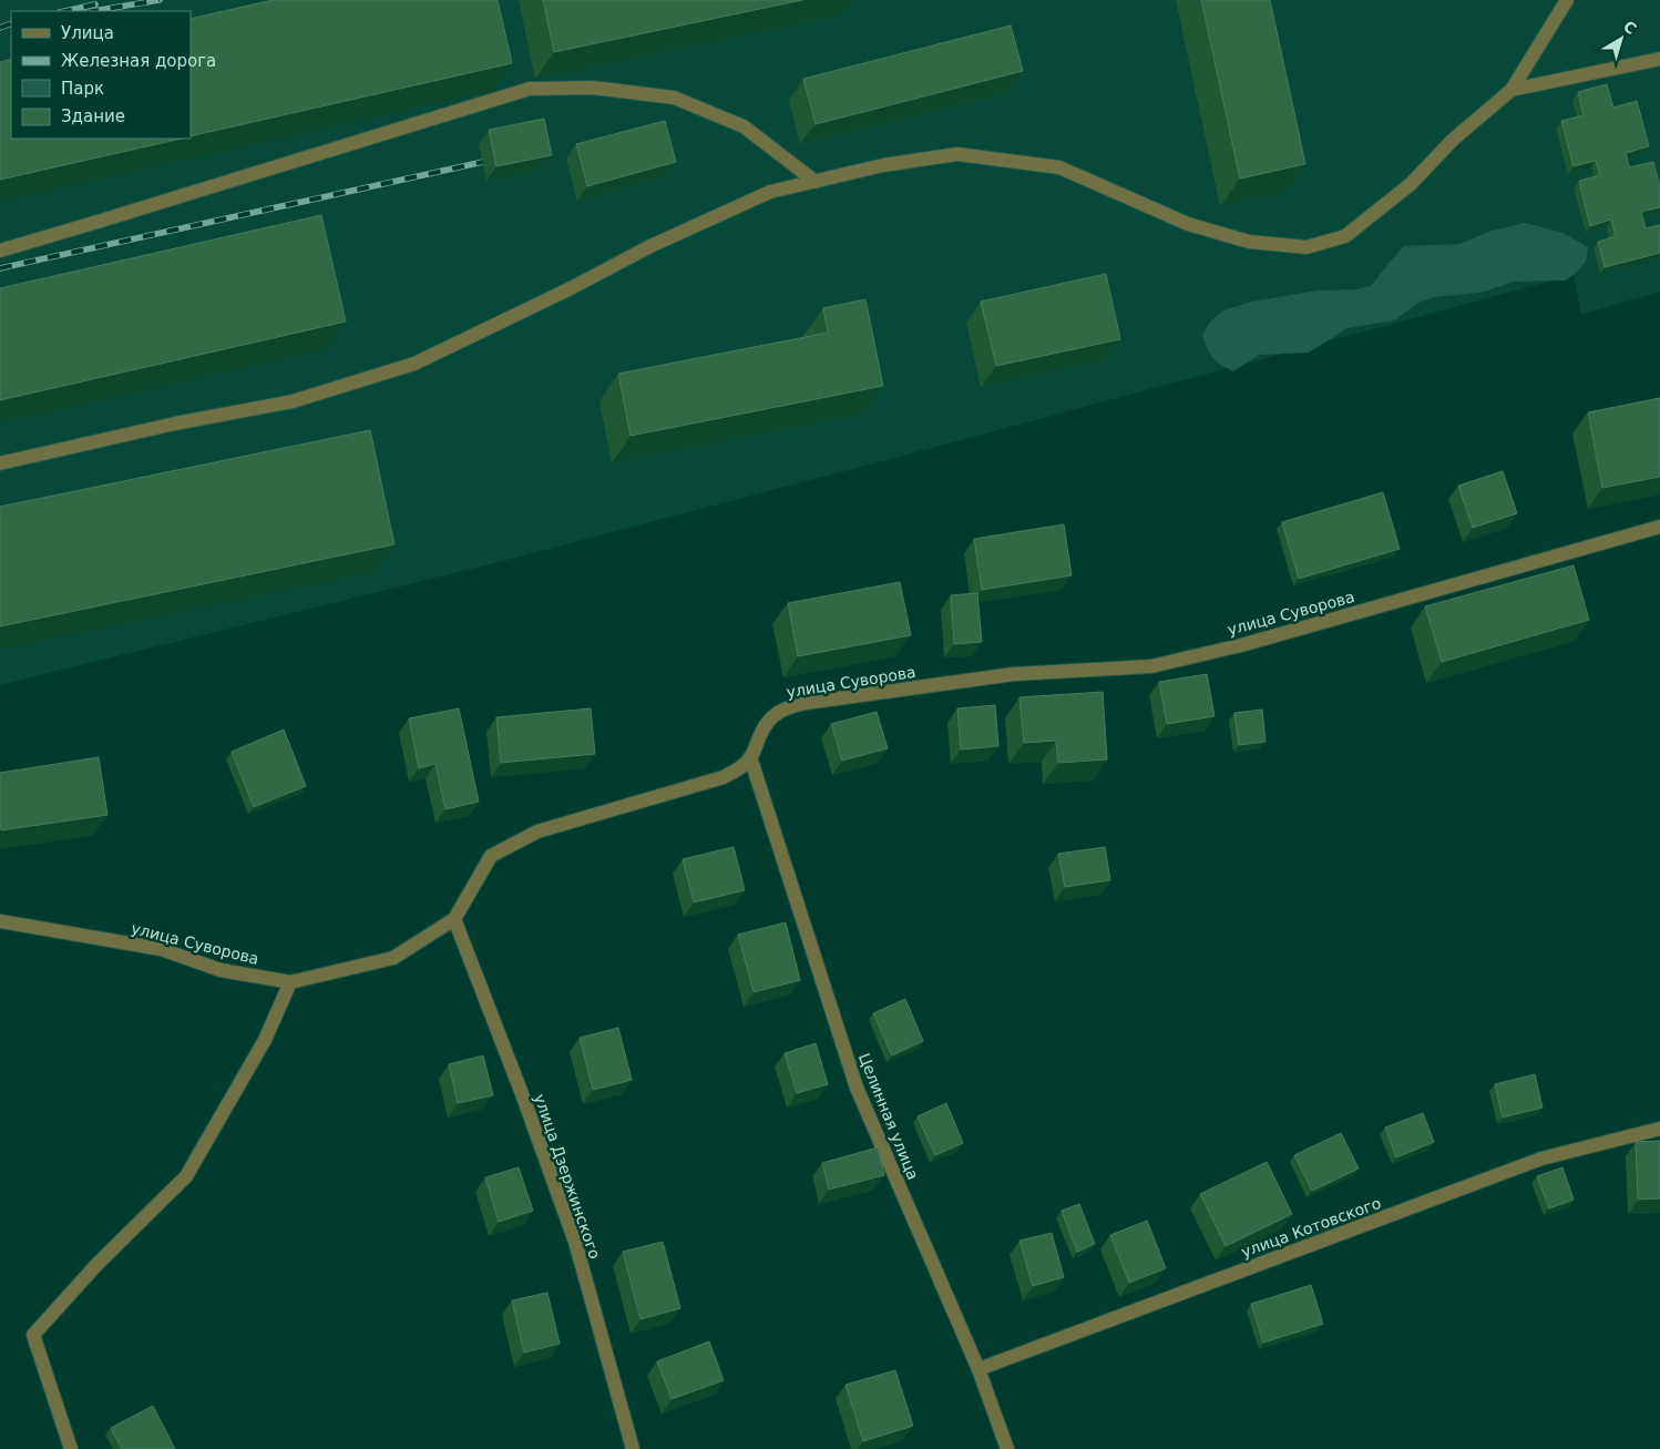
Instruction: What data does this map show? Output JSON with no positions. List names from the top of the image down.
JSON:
{
  "streets": {
    "street": [
      "улица Суворова",
      "Целинная улица",
      "улица Дзержинского",
      "улица Котовского"
    ]
  },
  "crossings": [
    ["улица Суворова", "Целинная улица"],
    ["улица Суворова", "улица Дзержинского"],
    ["Целинная улица", "улица Котовского"]
  ],
  "legend": [
    "Улица",
    "Железная дорога",
    "Парк",
    "Здание"
  ],
  "north": "top right"
}
